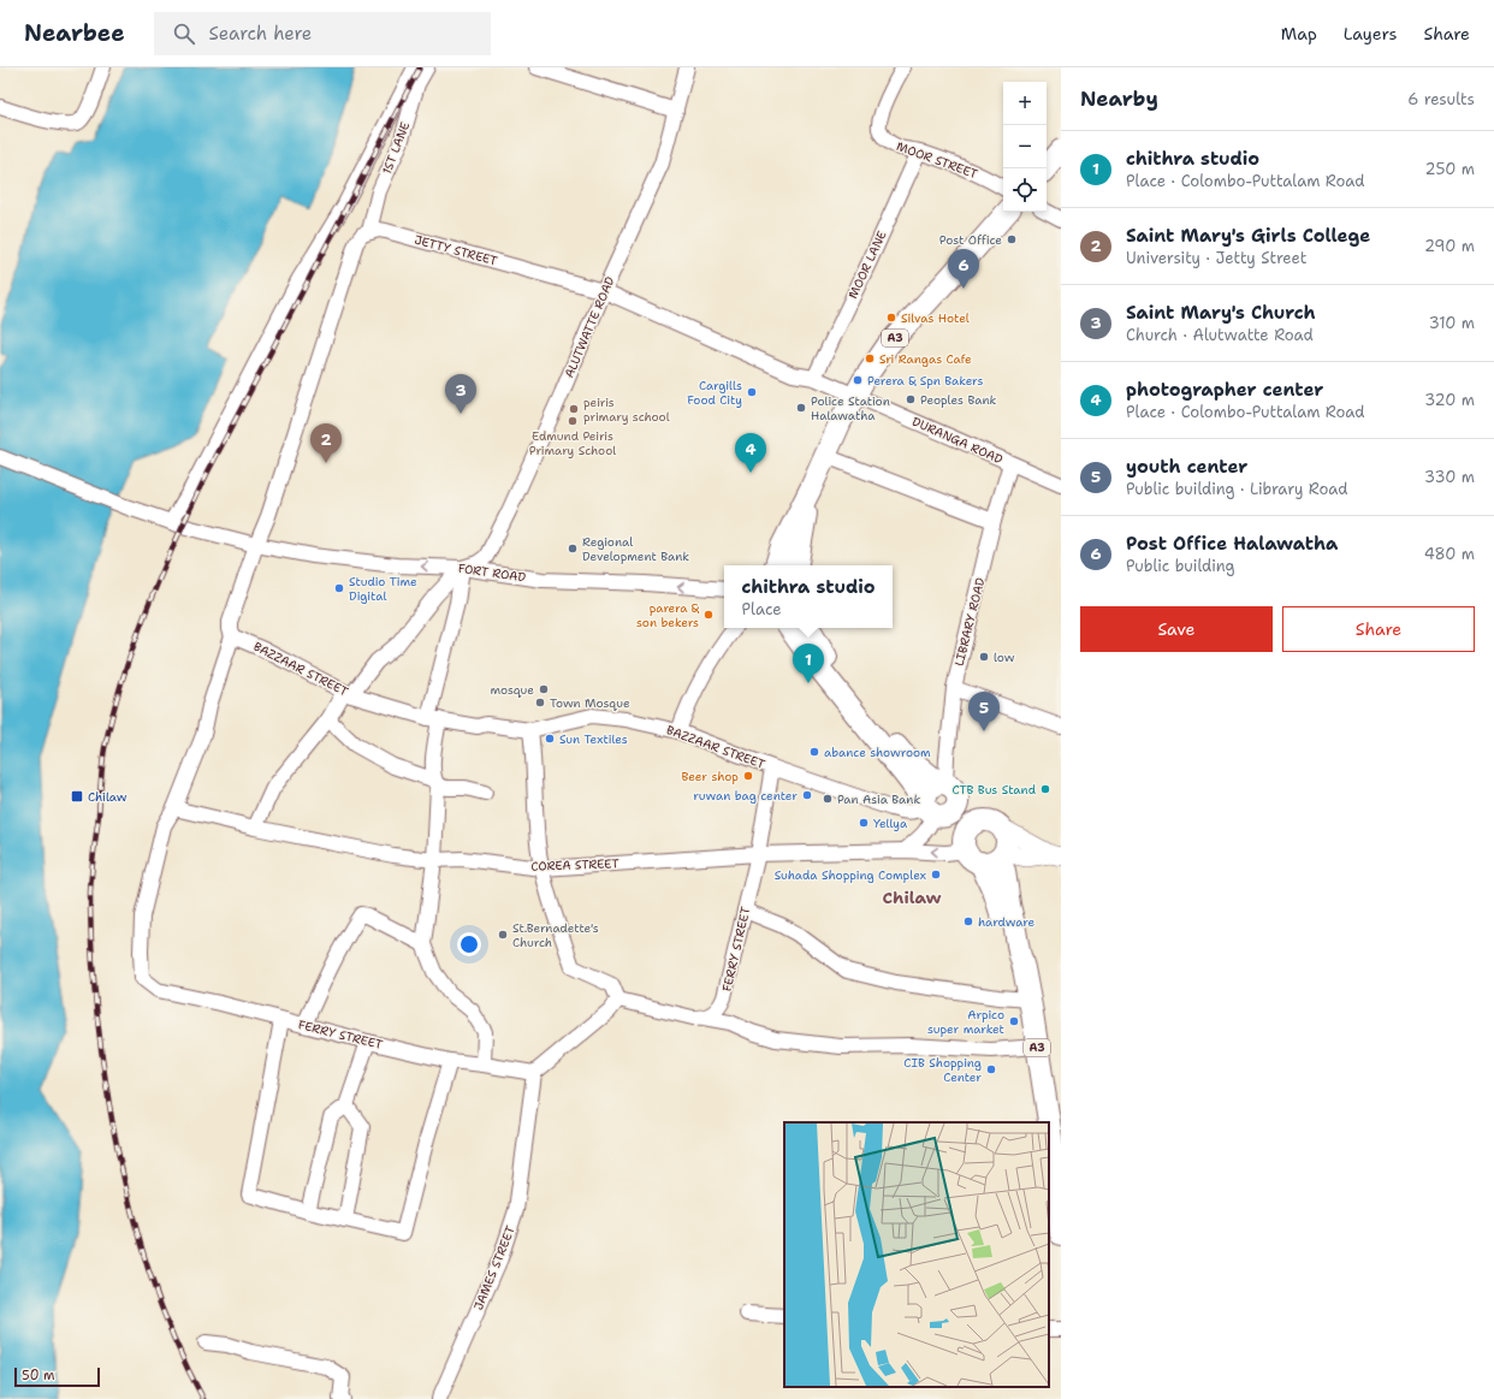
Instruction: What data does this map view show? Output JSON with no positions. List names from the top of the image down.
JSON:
{
  "streets": {
    "highway": ["A3"],
    "street": [
      "1ST LANE",
      "MOOR STREET",
      "JETTY STREET",
      "MOOR LANE",
      "ALUTWATTE ROAD",
      "DURANGA ROAD",
      "FORT ROAD",
      "LIBRARY ROAD",
      "BAZZAAR STREET",
      "COREA STREET",
      "FERRY STREET",
      "JAMES STREET"
    ]
  },
  "crossings": [
    ["1ST LANE", "JETTY STREET"],
    ["MOOR STREET", "MOOR LANE"],
    ["JETTY STREET", "MOOR LANE"],
    ["JETTY STREET", "ALUTWATTE ROAD"],
    ["JETTY STREET", "A3"],
    ["JETTY STREET", "DURANGA ROAD"],
    ["ALUTWATTE ROAD", "FORT ROAD"],
    ["A3", "DURANGA ROAD"],
    ["A3", "COREA STREET"],
    ["DURANGA ROAD", "LIBRARY ROAD"],
    ["FORT ROAD", "FERRY STREET"],
    ["LIBRARY ROAD", "BAZZAAR STREET"],
    ["BAZZAAR STREET", "FERRY STREET"],
    ["COREA STREET", "FERRY STREET"],
    ["FERRY STREET", "JAMES STREET"]
  ],
  "one_way": ["FORT ROAD"],
  "districts": ["Chilaw"],
  "places": {
    "other": [
      "Post Office",
      "Silvas Hotel",
      "Sri Rangas Cafe",
      "Perera & Spn Bakers",
      "Cargills Food City",
      "Peoples Bank",
      "Police Station Halawatha",
      "peiris primary school",
      "Edmund Peiris Primary School",
      "Regional Development Bank",
      "Studio Time Digital",
      "parera & son bekers",
      "low",
      "mosque",
      "Town Mosque",
      "Sun Textiles",
      "abance showroom",
      "Beer shop",
      "CTB Bus Stand",
      "ruwan bag center",
      "Pan Asia Bank",
      "Yellya",
      "Suhada Shopping Complex",
      "hardware",
      "St.Bernadette's Church",
      "Arpico super market",
      "CIB Shopping Center"
    ],
    "transit": ["Chilaw"]
  },
  "scale_bar": "50 m",
  "page": {
    "header": "Nearbee",
    "search": "Search here",
    "nav": ["Map", "Layers", "Share"],
    "heading": ["Nearby", "6 results"],
    "map_buttons": ["+", "−"],
    "list": [
      {
        "mark": "1",
        "name": "chithra studio",
        "note": "Place · Colombo-Puttalam Road",
        "value": "250 m"
      },
      {
        "mark": "2",
        "name": "Saint Mary's Girls College",
        "note": "University · Jetty Street",
        "value": "290 m"
      },
      {
        "mark": "3",
        "name": "Saint Mary's Church",
        "note": "Church · Alutwatte Road",
        "value": "310 m"
      },
      {
        "mark": "4",
        "name": "photographer center",
        "note": "Place · Colombo-Puttalam Road",
        "value": "320 m"
      },
      {
        "mark": "5",
        "name": "youth center",
        "note": "Public building · Library Road",
        "value": "330 m"
      },
      {
        "mark": "6",
        "name": "Post Office Halawatha",
        "note": "Public building",
        "value": "480 m"
      }
    ],
    "pins": [
      "6",
      "3",
      "2",
      "4",
      "1",
      "5"
    ],
    "popup": ["chithra studio", "Place"],
    "buttons": ["Save", "Share"],
    "scale": "50 m"
  }
}
